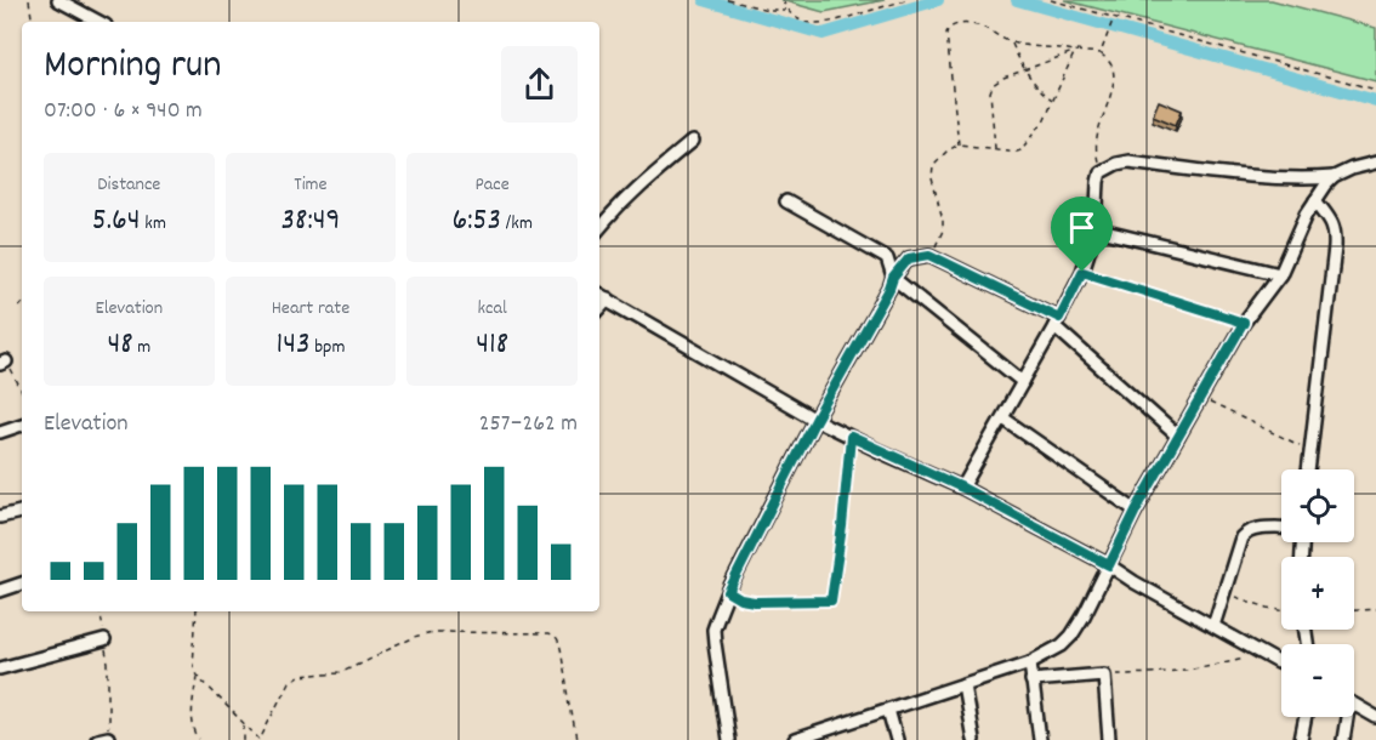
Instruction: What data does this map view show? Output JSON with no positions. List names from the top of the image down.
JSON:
{
  "page": {
    "heading": ["Morning run", "07:00 · 6 × 940 m"],
    "stats": [
      ["Distance", "5.64 km"],
      ["Time", "38:49"],
      ["Pace", "6:53 /km"],
      ["Elevation", "48 m"],
      ["Heart rate", "143 bpm"],
      ["kcal", "418"]
    ],
    "chart": ["Elevation", "257–262 m"],
    "map_buttons": ["+", "−"]
  }
}
